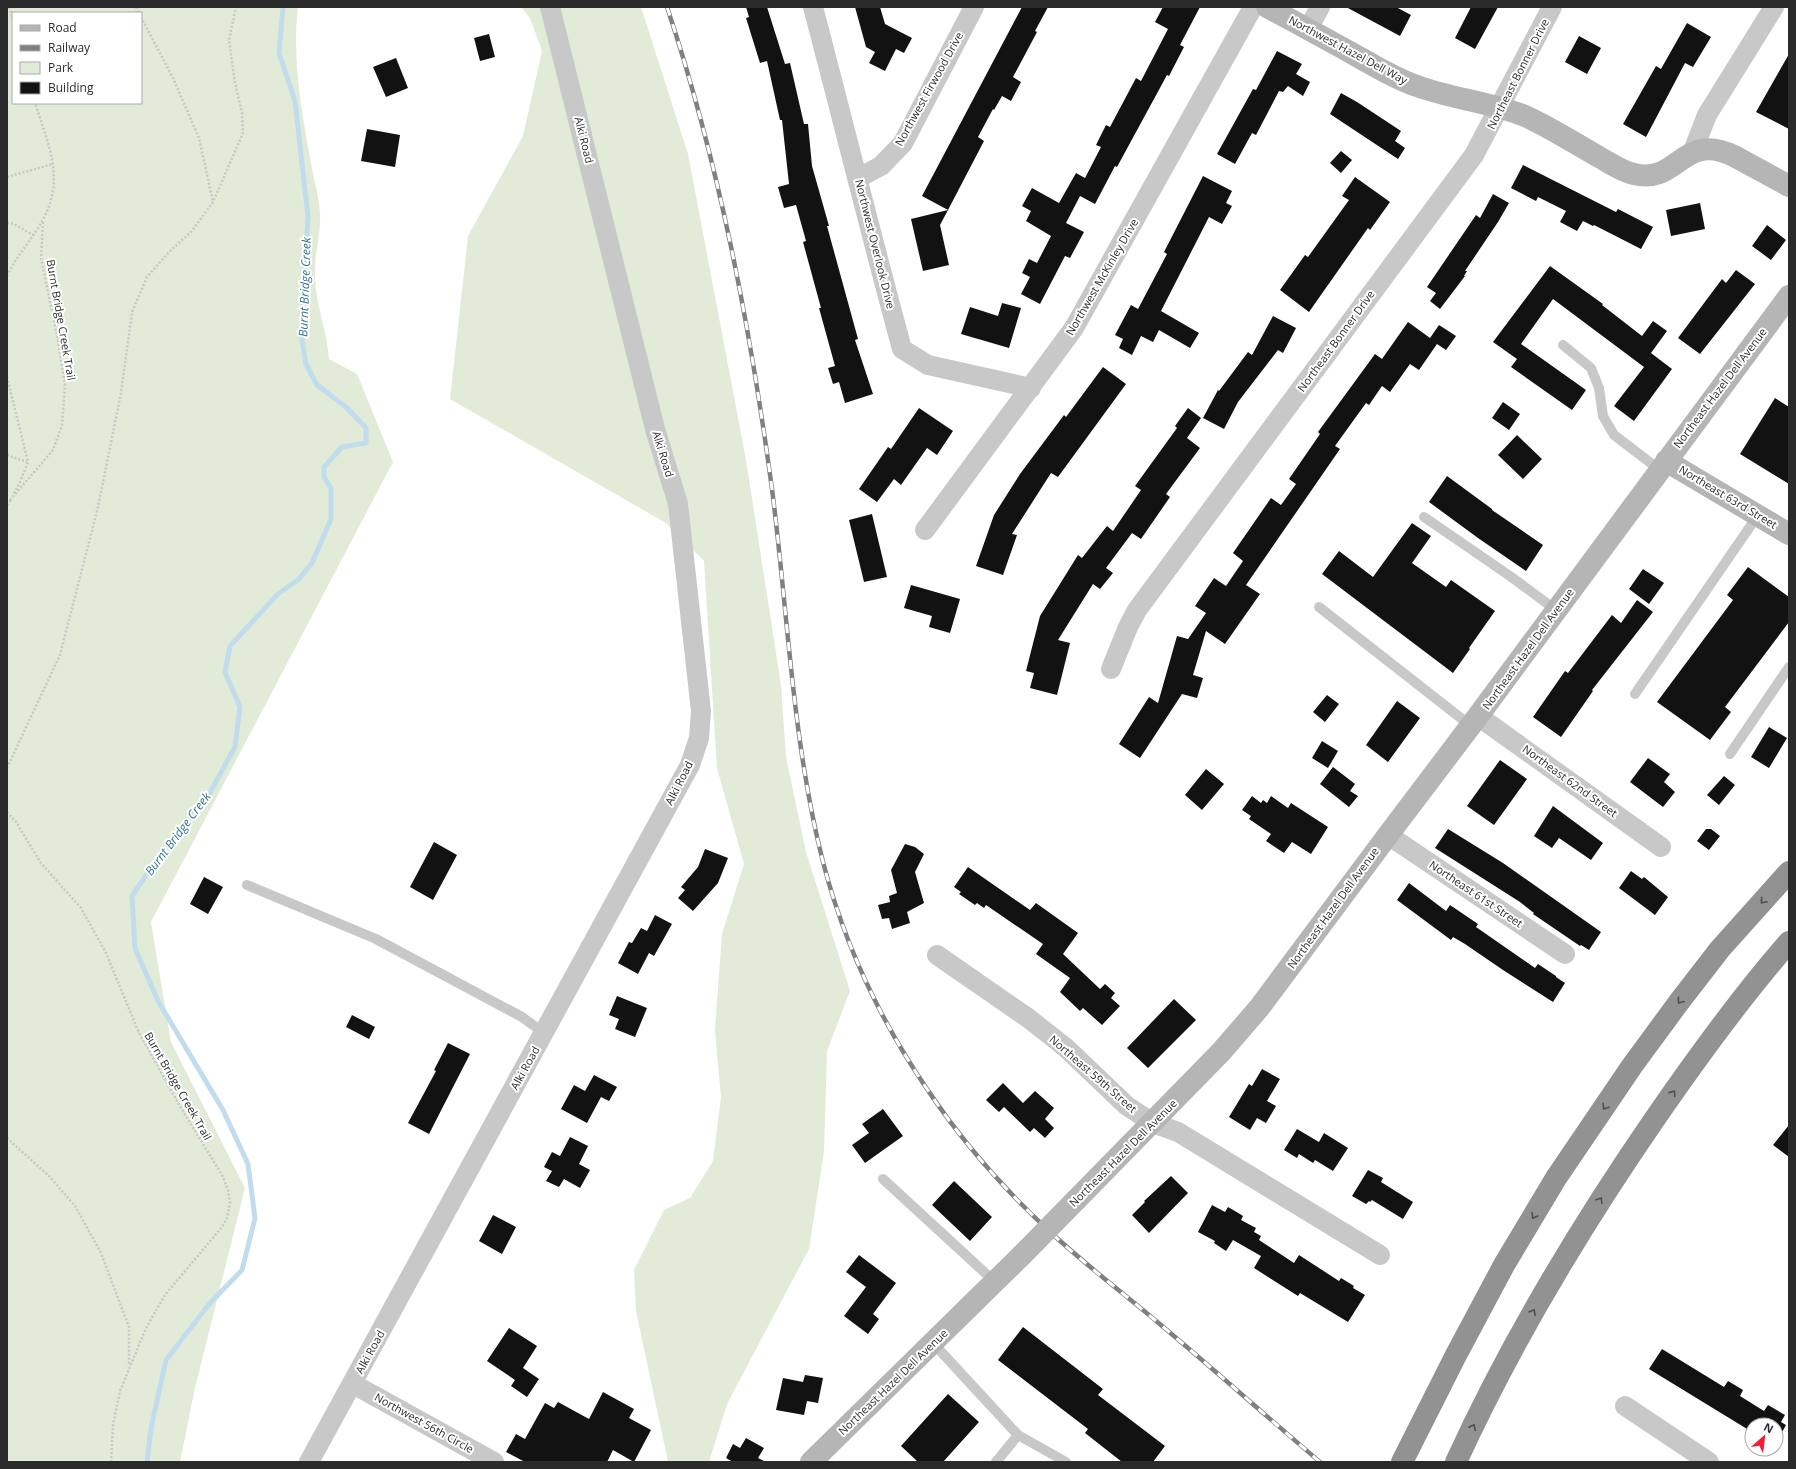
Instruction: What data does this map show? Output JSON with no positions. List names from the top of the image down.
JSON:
{
  "streets": {
    "street": [
      "Northwest Hazel Dell Way",
      "Northeast Bonner Drive",
      "Northwest Firwood Drive",
      "Alki Road",
      "Northwest Overlook Drive",
      "Northwest McKinley Drive",
      "Northeast Hazel Dell Avenue",
      "Northeast 63rd Street",
      "Northeast 62nd Street",
      "Northeast 61st Street",
      "Northeast 59th Street",
      "Northwest 56th Circle"
    ],
    "path": ["Burnt Bridge Creek Trail"]
  },
  "crossings": [
    ["Northwest Hazel Dell Way", "Northeast Bonner Drive"],
    ["Northwest Firwood Drive", "Northwest Overlook Drive"],
    ["Alki Road", "Northwest 56th Circle"],
    ["Northwest Overlook Drive", "Northwest McKinley Drive"],
    ["Northeast Hazel Dell Avenue", "Northeast 63rd Street"],
    ["Northeast Hazel Dell Avenue", "Northeast 62nd Street"],
    ["Northeast Hazel Dell Avenue", "Northeast 61st Street"],
    ["Northeast Hazel Dell Avenue", "Northeast 59th Street"]
  ],
  "water": ["Burnt Bridge Creek"],
  "legend": [
    "Road",
    "Railway",
    "Park",
    "Building"
  ],
  "north": "top right"
}
